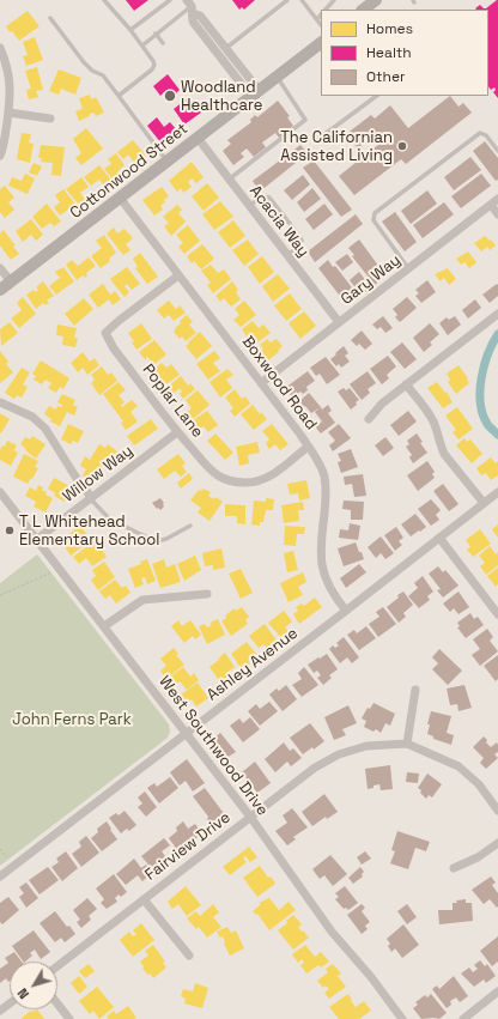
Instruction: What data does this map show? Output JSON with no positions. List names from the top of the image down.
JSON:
{
  "streets": {
    "street": [
      "Cottonwood Street",
      "Acacia Way",
      "Gary Way",
      "Boxwood Road",
      "Poplar Lane",
      "Willow Way",
      "Ashley Avenue",
      "West Southwood Drive",
      "Fairview Drive"
    ]
  },
  "crossings": [
    ["Cottonwood Street", "Acacia Way"],
    ["Cottonwood Street", "Boxwood Road"],
    ["Acacia Way", "Gary Way"],
    ["Gary Way", "Boxwood Road"],
    ["Boxwood Road", "Poplar Lane"],
    ["Boxwood Road", "Ashley Avenue"],
    ["Poplar Lane", "Willow Way"],
    ["Willow Way", "West Southwood Drive"],
    ["Ashley Avenue", "West Southwood Drive"],
    ["West Southwood Drive", "Fairview Drive"]
  ],
  "parks": ["John Ferns Park"],
  "places": ["Woodland Healthcare", "The Californian Assisted Living", "T L Whitehead Elementary School"],
  "legend": ["Homes", "Health", "Other"],
  "north": "bottom left"
}
